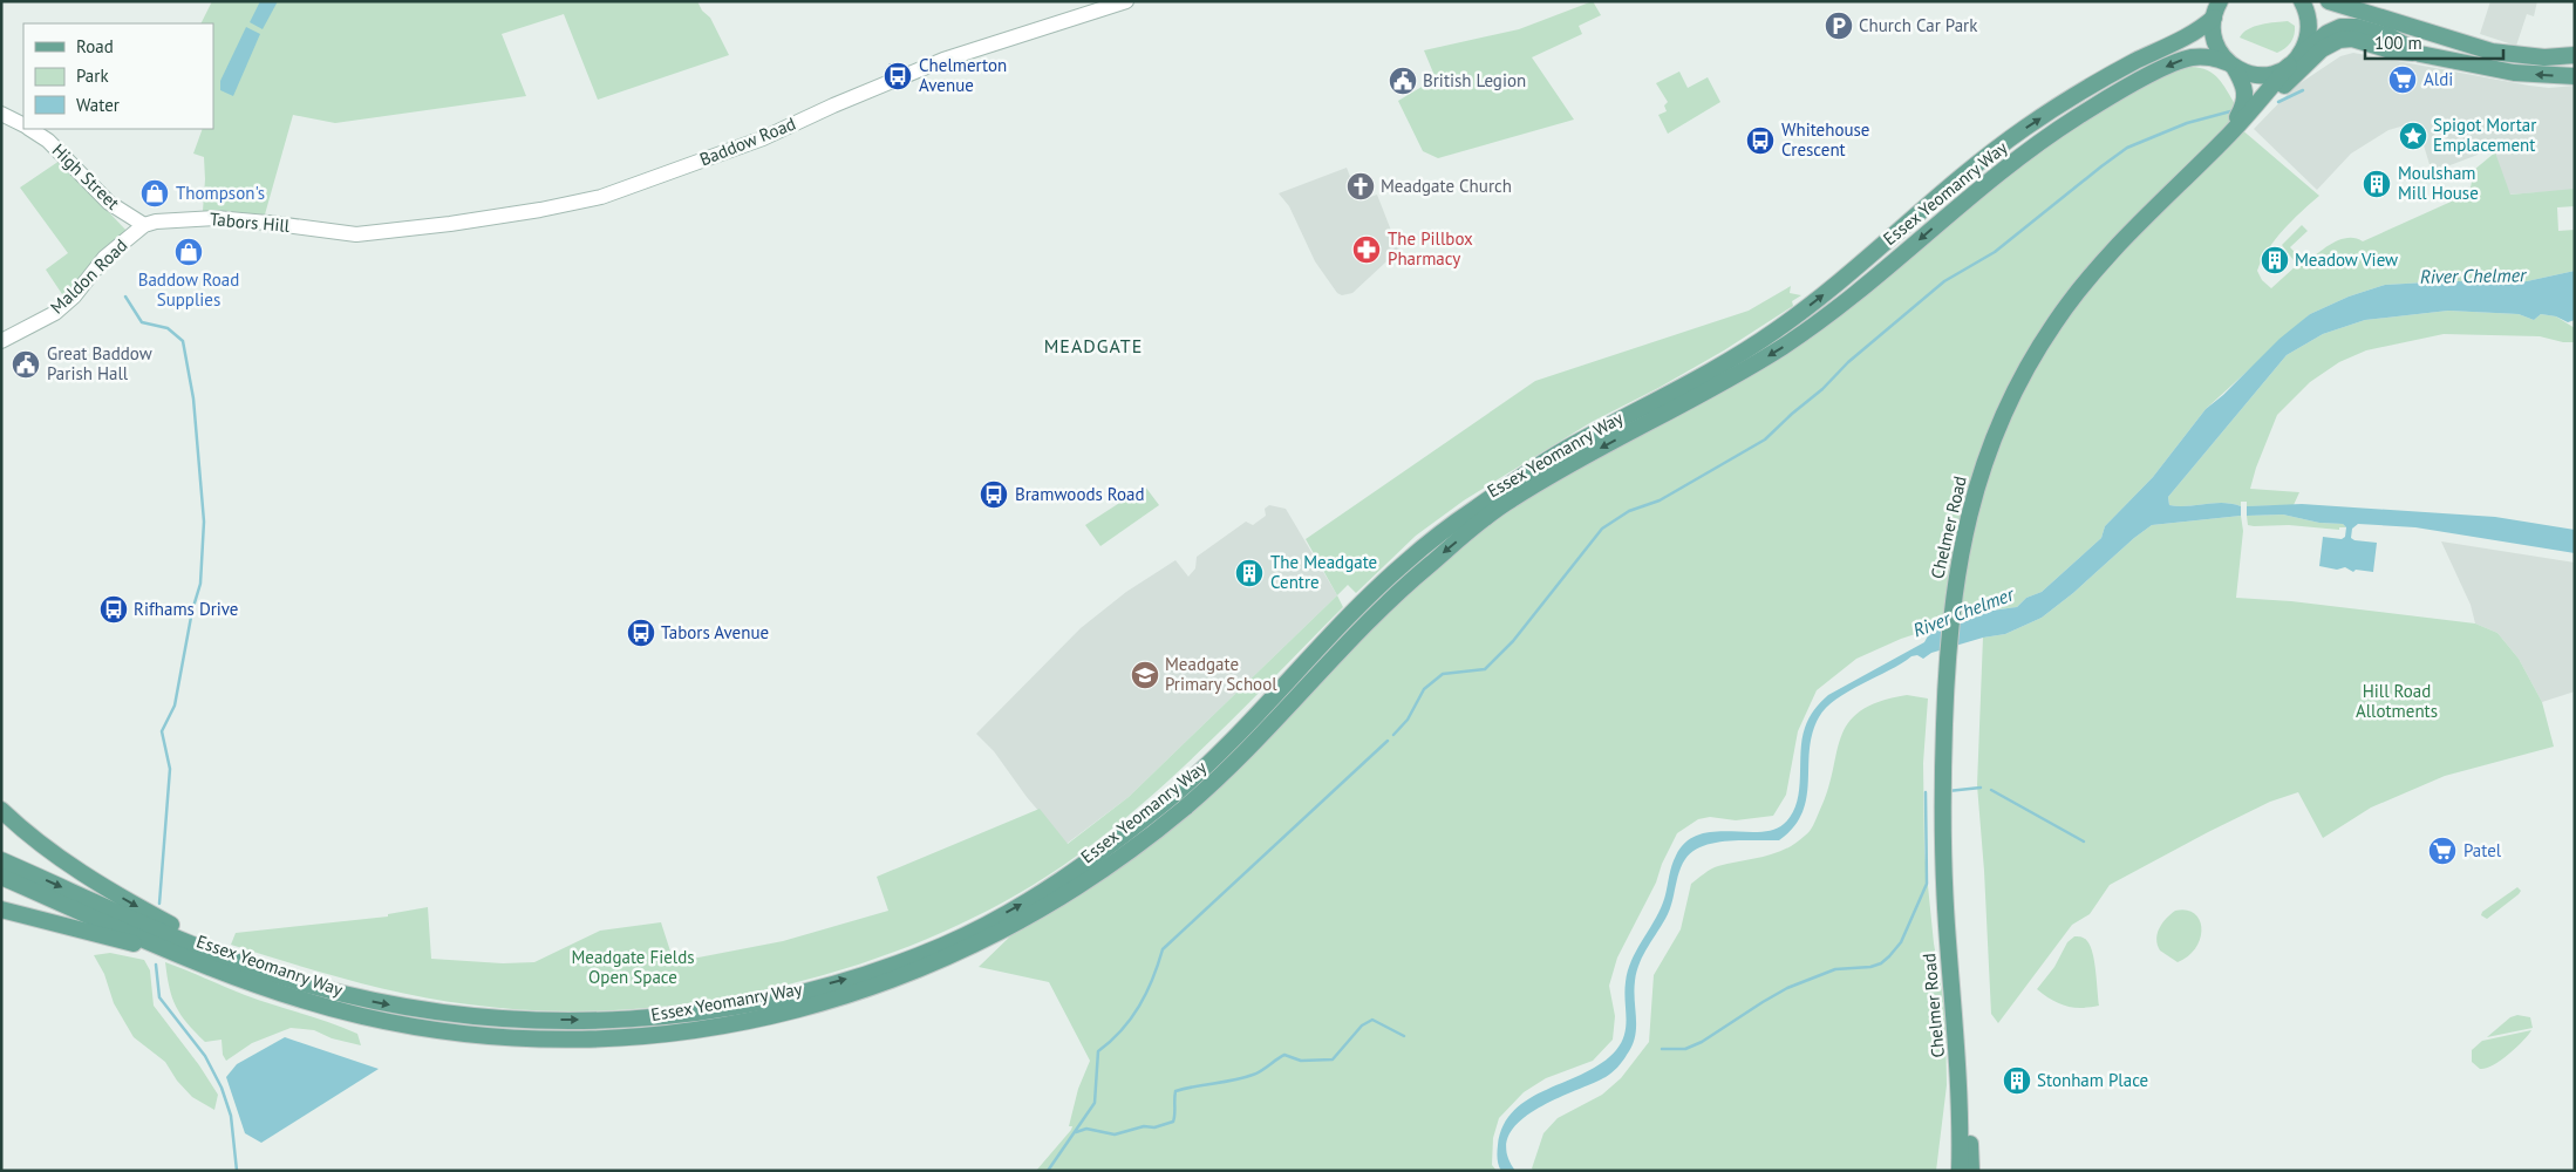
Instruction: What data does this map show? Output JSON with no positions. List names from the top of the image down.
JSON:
{
  "streets": {
    "main road": ["Essex Yeomanry Way", "Chelmer Road"],
    "street": [
      "Baddow Road",
      "High Street",
      "Tabors Hill",
      "Maldon Road"
    ]
  },
  "crossings": [
    ["Baddow Road", "Tabors Hill"],
    ["High Street", "Tabors Hill"],
    ["High Street", "Maldon Road"],
    ["Essex Yeomanry Way", "Chelmer Road"],
    ["Tabors Hill", "Maldon Road"]
  ],
  "districts": ["MEADGATE"],
  "water": ["River Chelmer"],
  "parks": ["Hill Road Allotments", "Meadgate Fields Open Space"],
  "places": {
    "parking": ["Church Car Park"],
    "bus stop": [
      "Chelmerton Avenue",
      "Whitehouse Crescent",
      "Bramwoods Road",
      "Rifhams Drive",
      "Tabors Avenue"
    ],
    "supermarket": ["Aldi", "Patel"],
    "public building": ["British Legion", "Great Baddow Parish Hall"],
    "place": ["Spigot Mortar Emplacement"],
    "building": [
      "Moulsham Mill House",
      "Meadow View",
      "The Meadgate Centre",
      "Stonham Place"
    ],
    "church": ["Meadgate Church"],
    "shop": ["Thompson's", "Baddow Road Supplies"],
    "pharmacy": ["The Pillbox Pharmacy"],
    "school or university": ["Meadgate Primary School"]
  },
  "legend": ["Road", "Park", "Water"],
  "scale_bar": "100 m"
}
